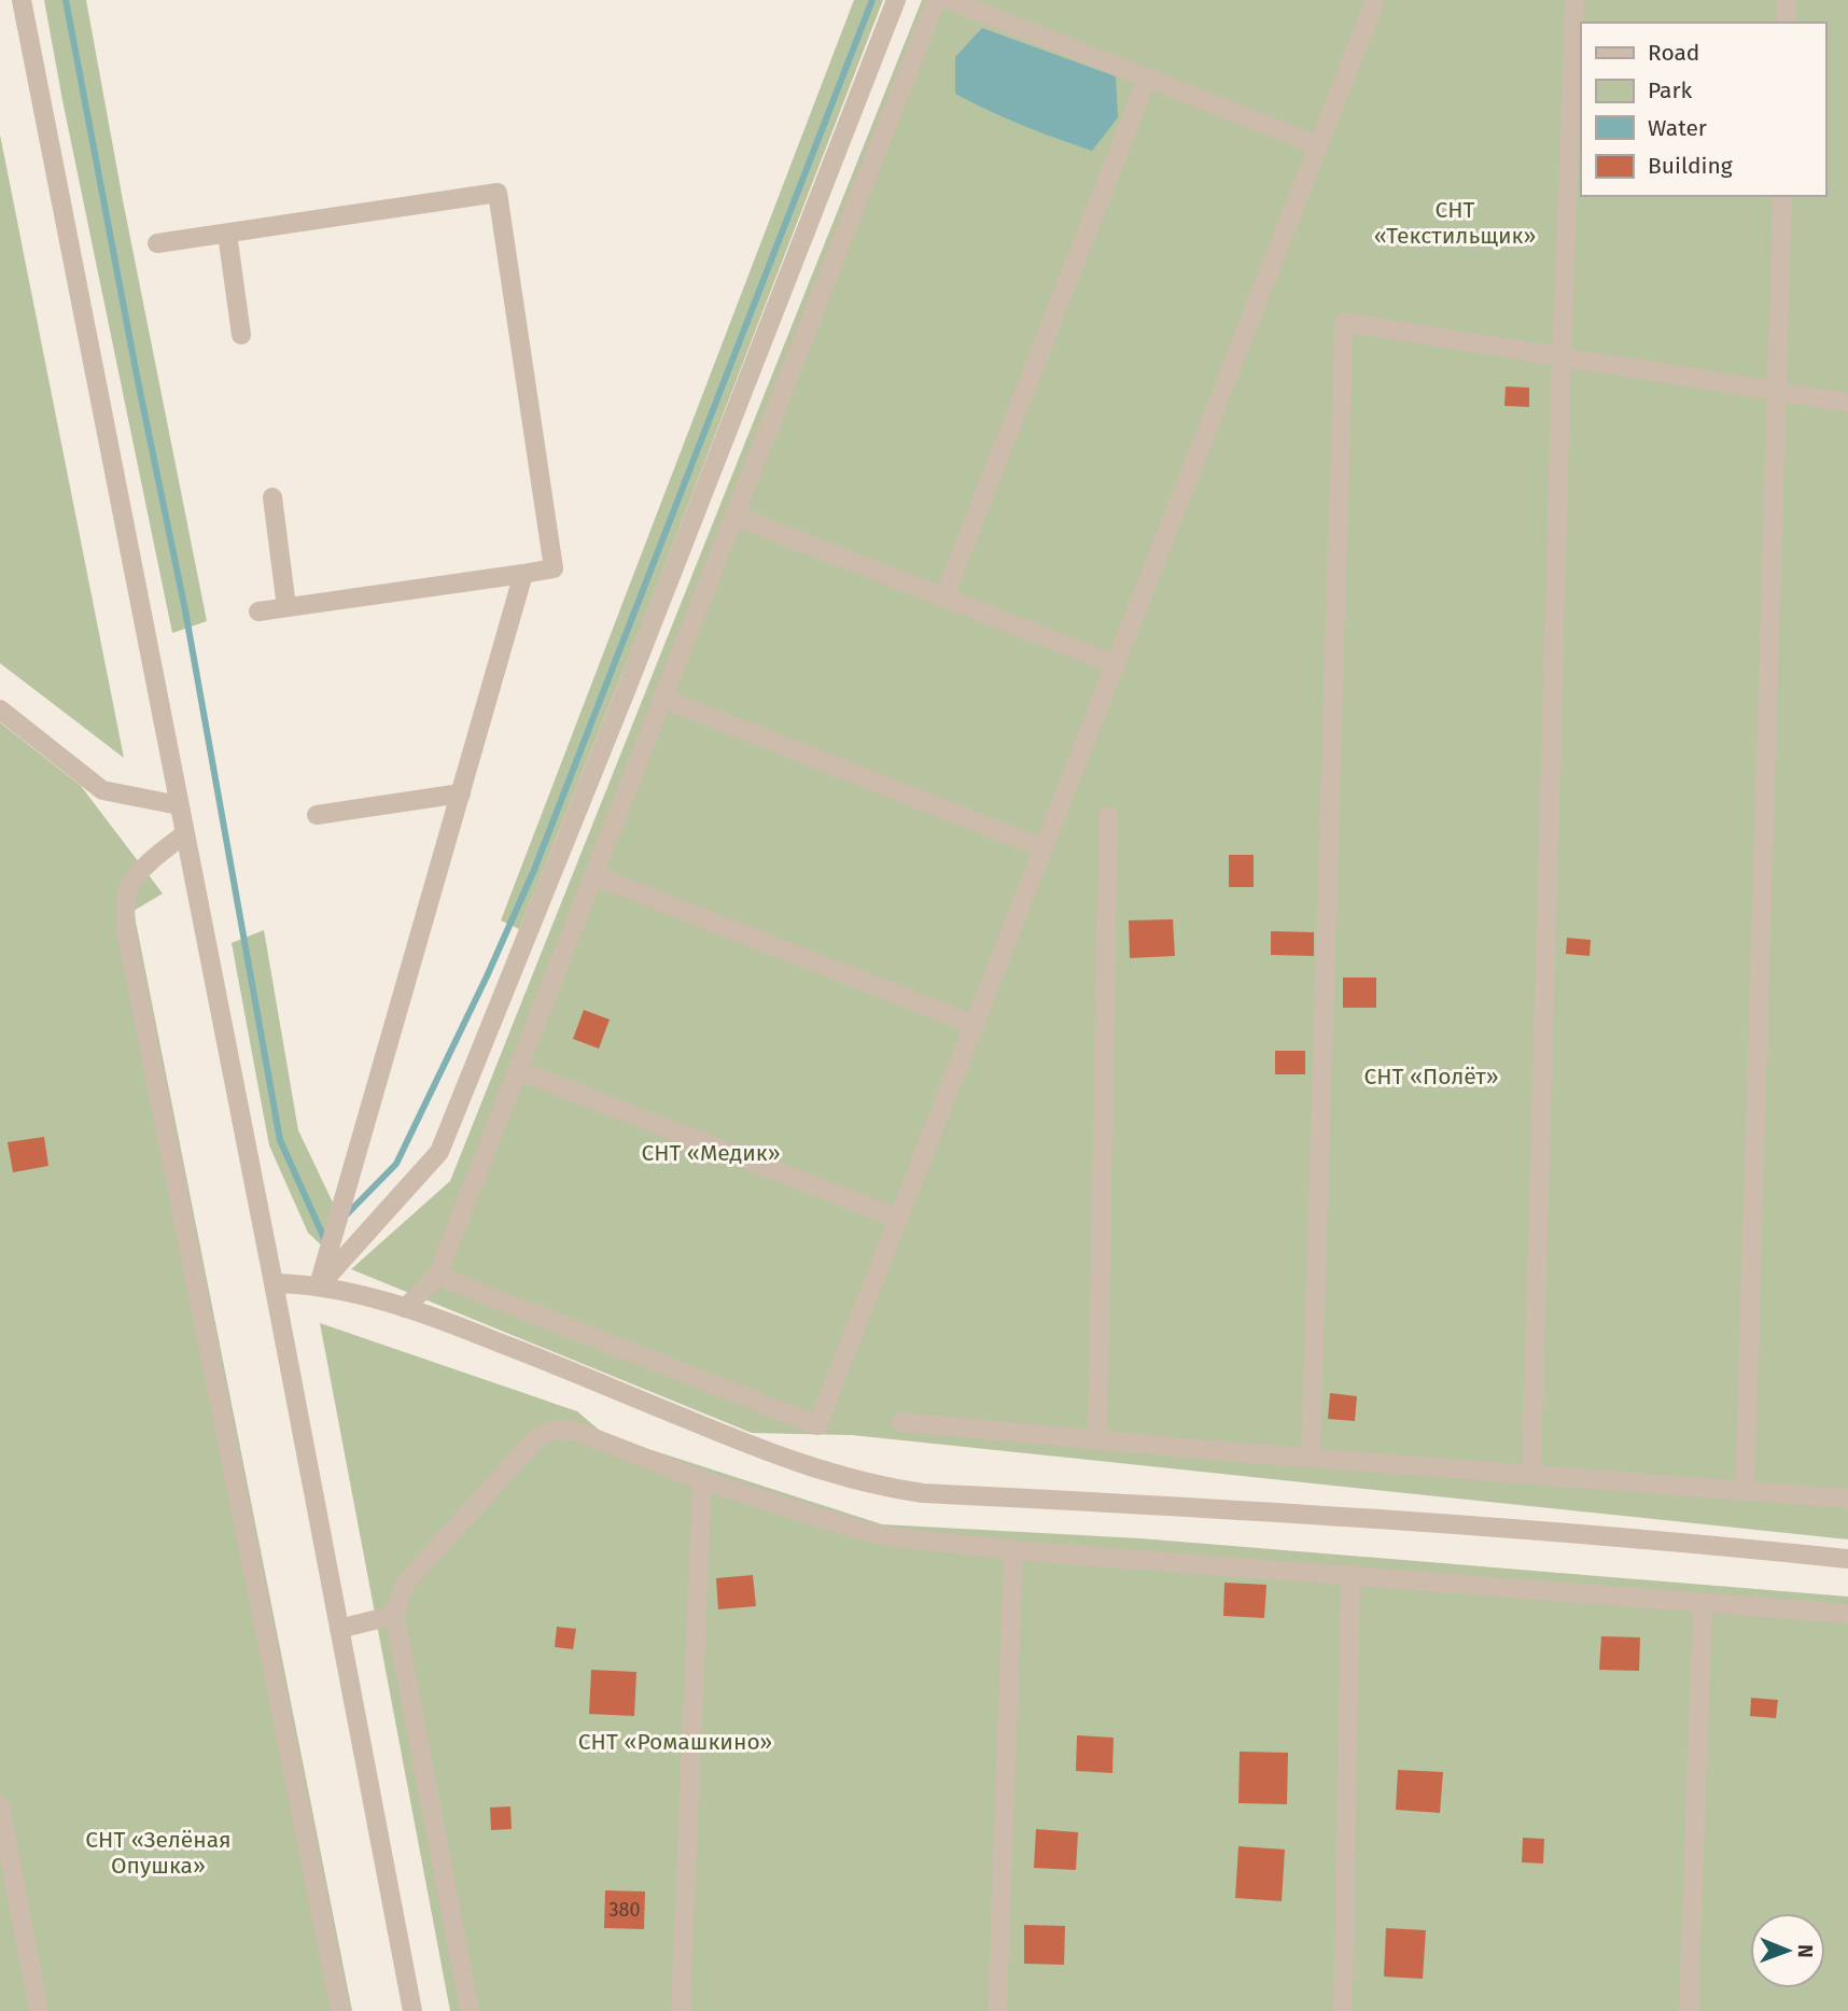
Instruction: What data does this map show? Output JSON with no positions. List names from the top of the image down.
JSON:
{
  "parks": [
    "СНТ «Текстильщик»",
    "СНТ «Полёт»",
    "СНТ «Медик»",
    "СНТ «Ромашкино»",
    "СНТ «Зелёная Опушка»"
  ],
  "house_numbers": ["380"],
  "legend": [
    "Road",
    "Park",
    "Water",
    "Building"
  ],
  "north": "right"
}
